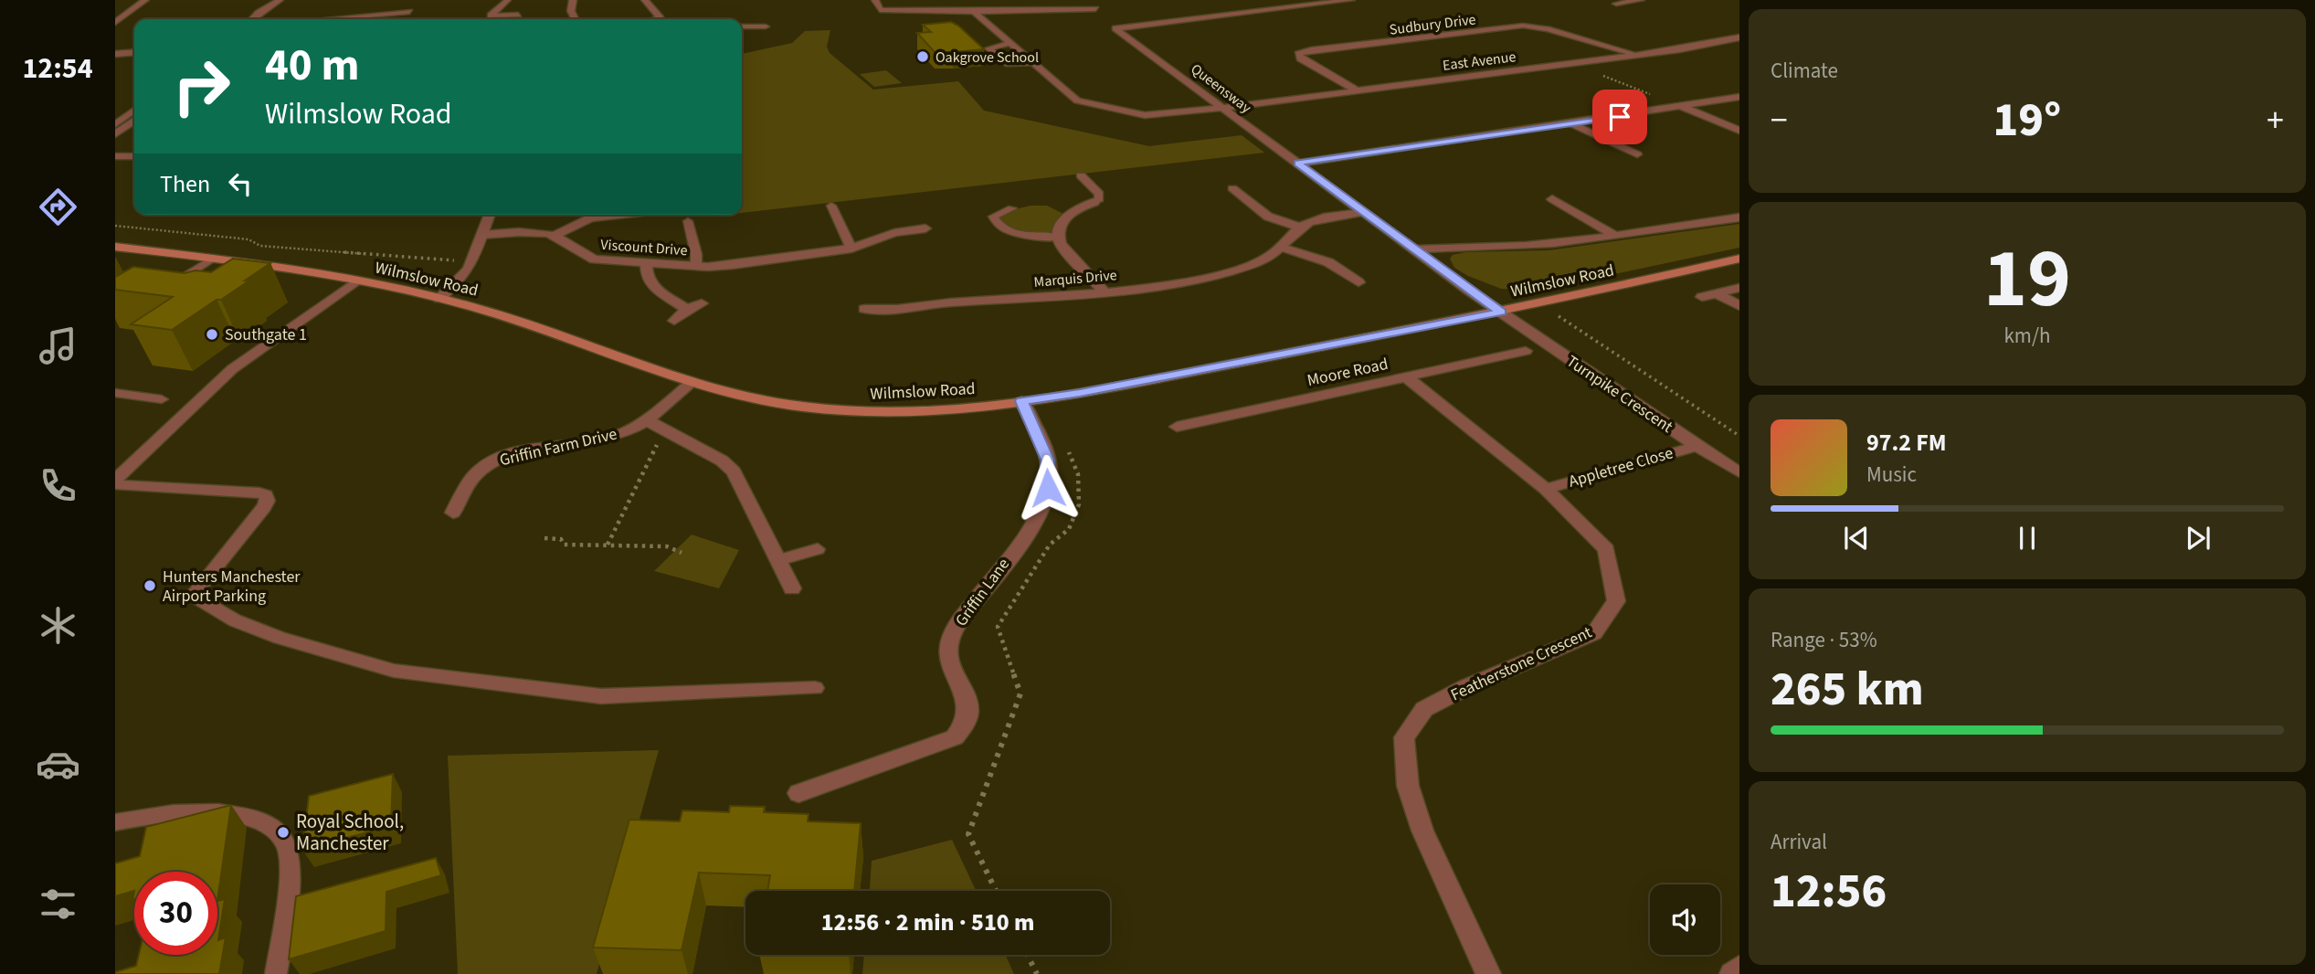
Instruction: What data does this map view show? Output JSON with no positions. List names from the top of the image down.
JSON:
{
  "streets": {
    "main road": ["Wilmslow Road"],
    "street": [
      "Sudbury Drive",
      "East Avenue",
      "Queensway",
      "Viscount Drive",
      "Marquis Drive",
      "Moore Road",
      "Turnpike Crescent",
      "Griffin Farm Drive",
      "Appletree Close",
      "Griffin Lane",
      "Featherstone Crescent"
    ]
  },
  "crossings": [
    ["Sudbury Drive", "East Avenue"],
    ["East Avenue", "Queensway"],
    ["Queensway", "Wilmslow Road"],
    ["Queensway", "Turnpike Crescent"],
    ["Wilmslow Road", "Turnpike Crescent"],
    ["Wilmslow Road", "Griffin Farm Drive"],
    ["Wilmslow Road", "Griffin Lane"],
    ["Moore Road", "Featherstone Crescent"],
    ["Turnpike Crescent", "Appletree Close"],
    ["Appletree Close", "Featherstone Crescent"]
  ],
  "places": [
    "Oakgrove School",
    "Southgate 1",
    "Hunters Manchester Airport Parking",
    "Royal School, Manchester"
  ],
  "page": {
    "tabs": "12:54",
    "tile": [
      "Climate",
      ["19", "km/h"],
      ["Range · 53%", "265 km"],
      ["Arrival", "12:56"]
    ],
    "turn": ["40 m", "Wilmslow Road"],
    "heat": ["−", "19°", "+"],
    "then": "Then",
    "song": ["97.2 FM", "Music"],
    "limit": "30",
    "trip": "12:56 · 2 min · 510 m"
  }
}
